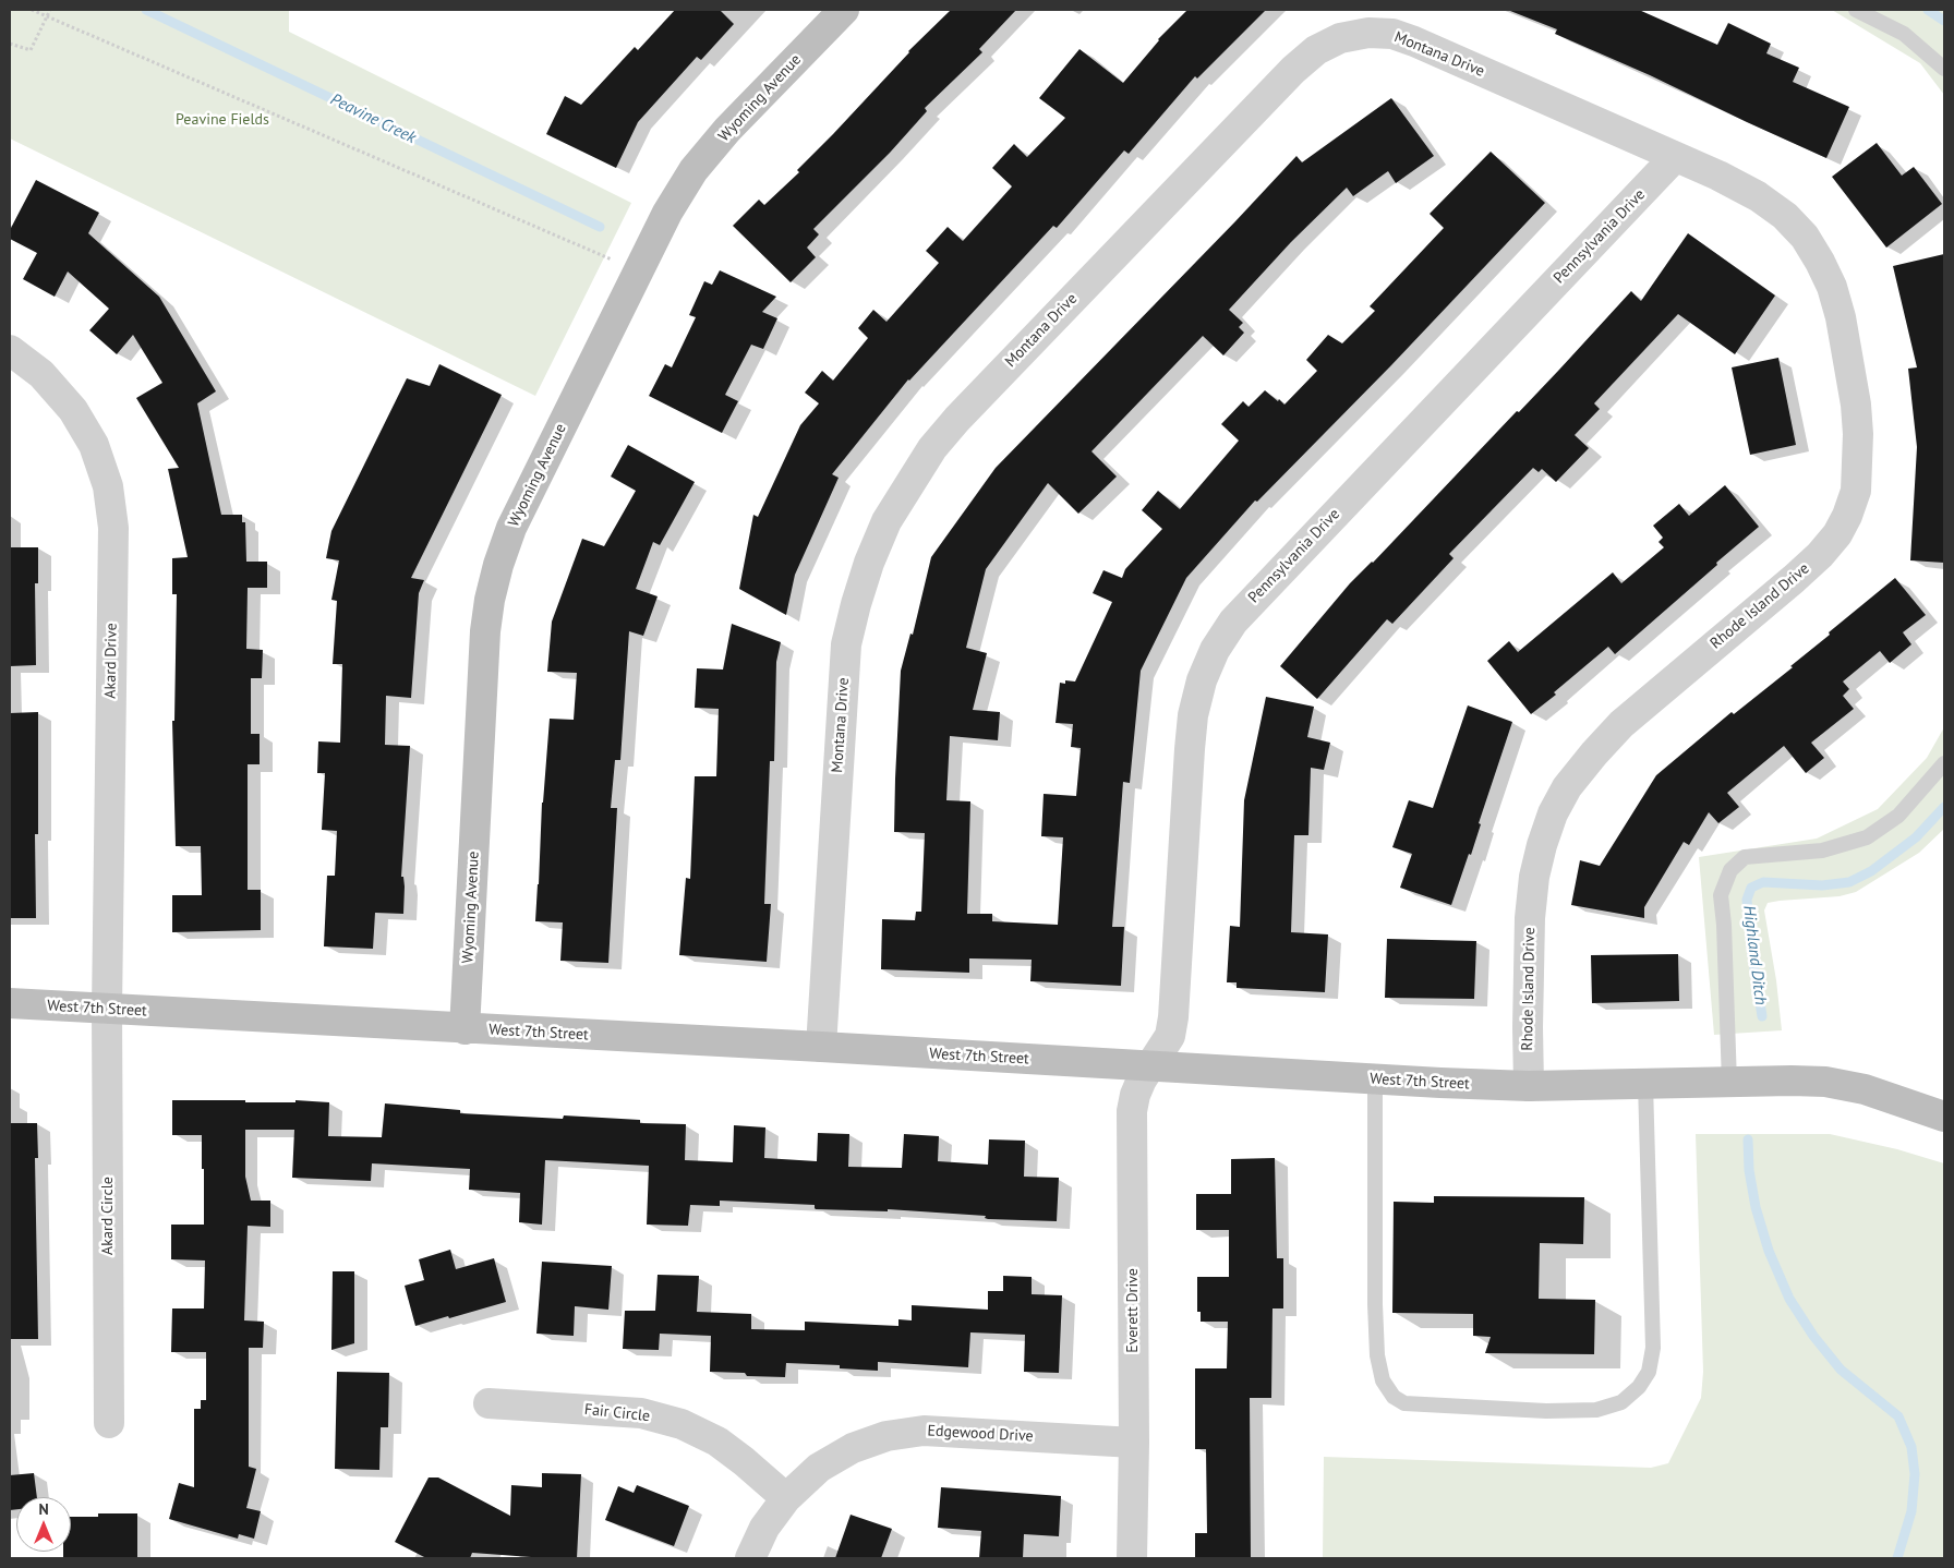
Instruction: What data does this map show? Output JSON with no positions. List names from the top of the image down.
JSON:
{
  "streets": {
    "main road": ["Wyoming Avenue", "West 7th Street"],
    "street": [
      "Montana Drive",
      "Pennsylvania Drive",
      "Rhode Island Drive",
      "Akard Drive",
      "Akard Circle",
      "Everett Drive",
      "Fair Circle",
      "Edgewood Drive"
    ]
  },
  "crossings": [
    ["Montana Drive", "Pennsylvania Drive"],
    ["Montana Drive", "Rhode Island Drive"],
    ["Montana Drive", "West 7th Street"],
    ["Wyoming Avenue", "West 7th Street"],
    ["Pennsylvania Drive", "Rhode Island Drive"],
    ["Pennsylvania Drive", "West 7th Street"],
    ["Pennsylvania Drive", "Everett Drive"],
    ["Rhode Island Drive", "West 7th Street"],
    ["Akard Drive", "West 7th Street"],
    ["Akard Drive", "Akard Circle"],
    ["West 7th Street", "Akard Circle"],
    ["West 7th Street", "Everett Drive"],
    ["Everett Drive", "Edgewood Drive"],
    ["Fair Circle", "Edgewood Drive"]
  ],
  "water": ["Peavine Creek", "Highland Ditch"],
  "parks": ["Peavine Fields"],
  "north": "top"
}
